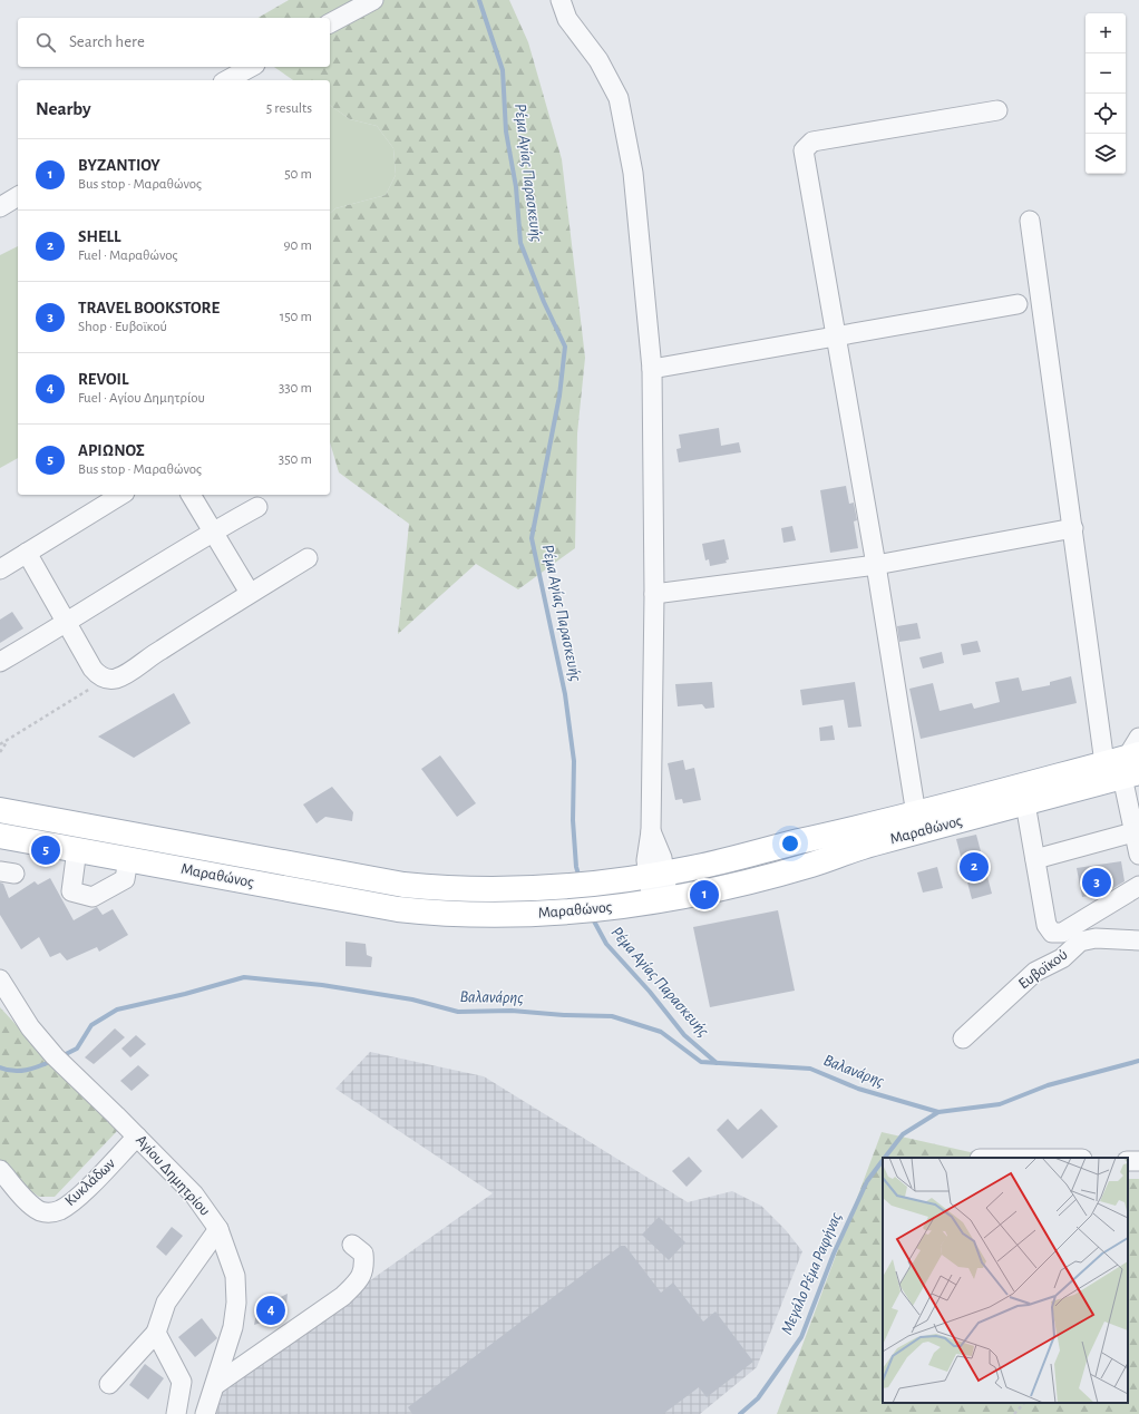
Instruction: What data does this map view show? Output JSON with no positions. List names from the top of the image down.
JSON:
{
  "streets": {
    "main road": ["Μαραθώνος"],
    "street": ["Ευβοϊκού", "Αγίου Δημητρίου", "Κυκλάδων"]
  },
  "crossings": [
    ["Αγίου Δημητρίου", "Κυκλάδων"]
  ],
  "water": ["Ρέμα Αγίας Παρασκευής", "Βαλανάρης", "Μεγάλο Ρέμα Ραφήνας"],
  "page": {
    "map_buttons": ["+", "−"],
    "search": "Search here",
    "heading": ["Nearby", "5 results"],
    "list": [
      {
        "mark": "1",
        "name": "ΒΥΖΑΝΤΙΟΥ",
        "note": "Bus stop · Μαραθώνος",
        "value": "50 m"
      },
      {
        "mark": "2",
        "name": "SHELL",
        "note": "Fuel · Μαραθώνος",
        "value": "90 m"
      },
      {
        "mark": "3",
        "name": "TRAVEL BOOKSTORE",
        "note": "Shop · Ευβοϊκού",
        "value": "150 m"
      },
      {
        "mark": "4",
        "name": "REVOIL",
        "note": "Fuel · Αγίου Δημητρίου",
        "value": "330 m"
      },
      {
        "mark": "5",
        "name": "ΑΡΙΩΝΟΣ",
        "note": "Bus stop · Μαραθώνος",
        "value": "350 m"
      }
    ],
    "pins": [
      "5",
      "2",
      "3",
      "1",
      "4"
    ]
  }
}
